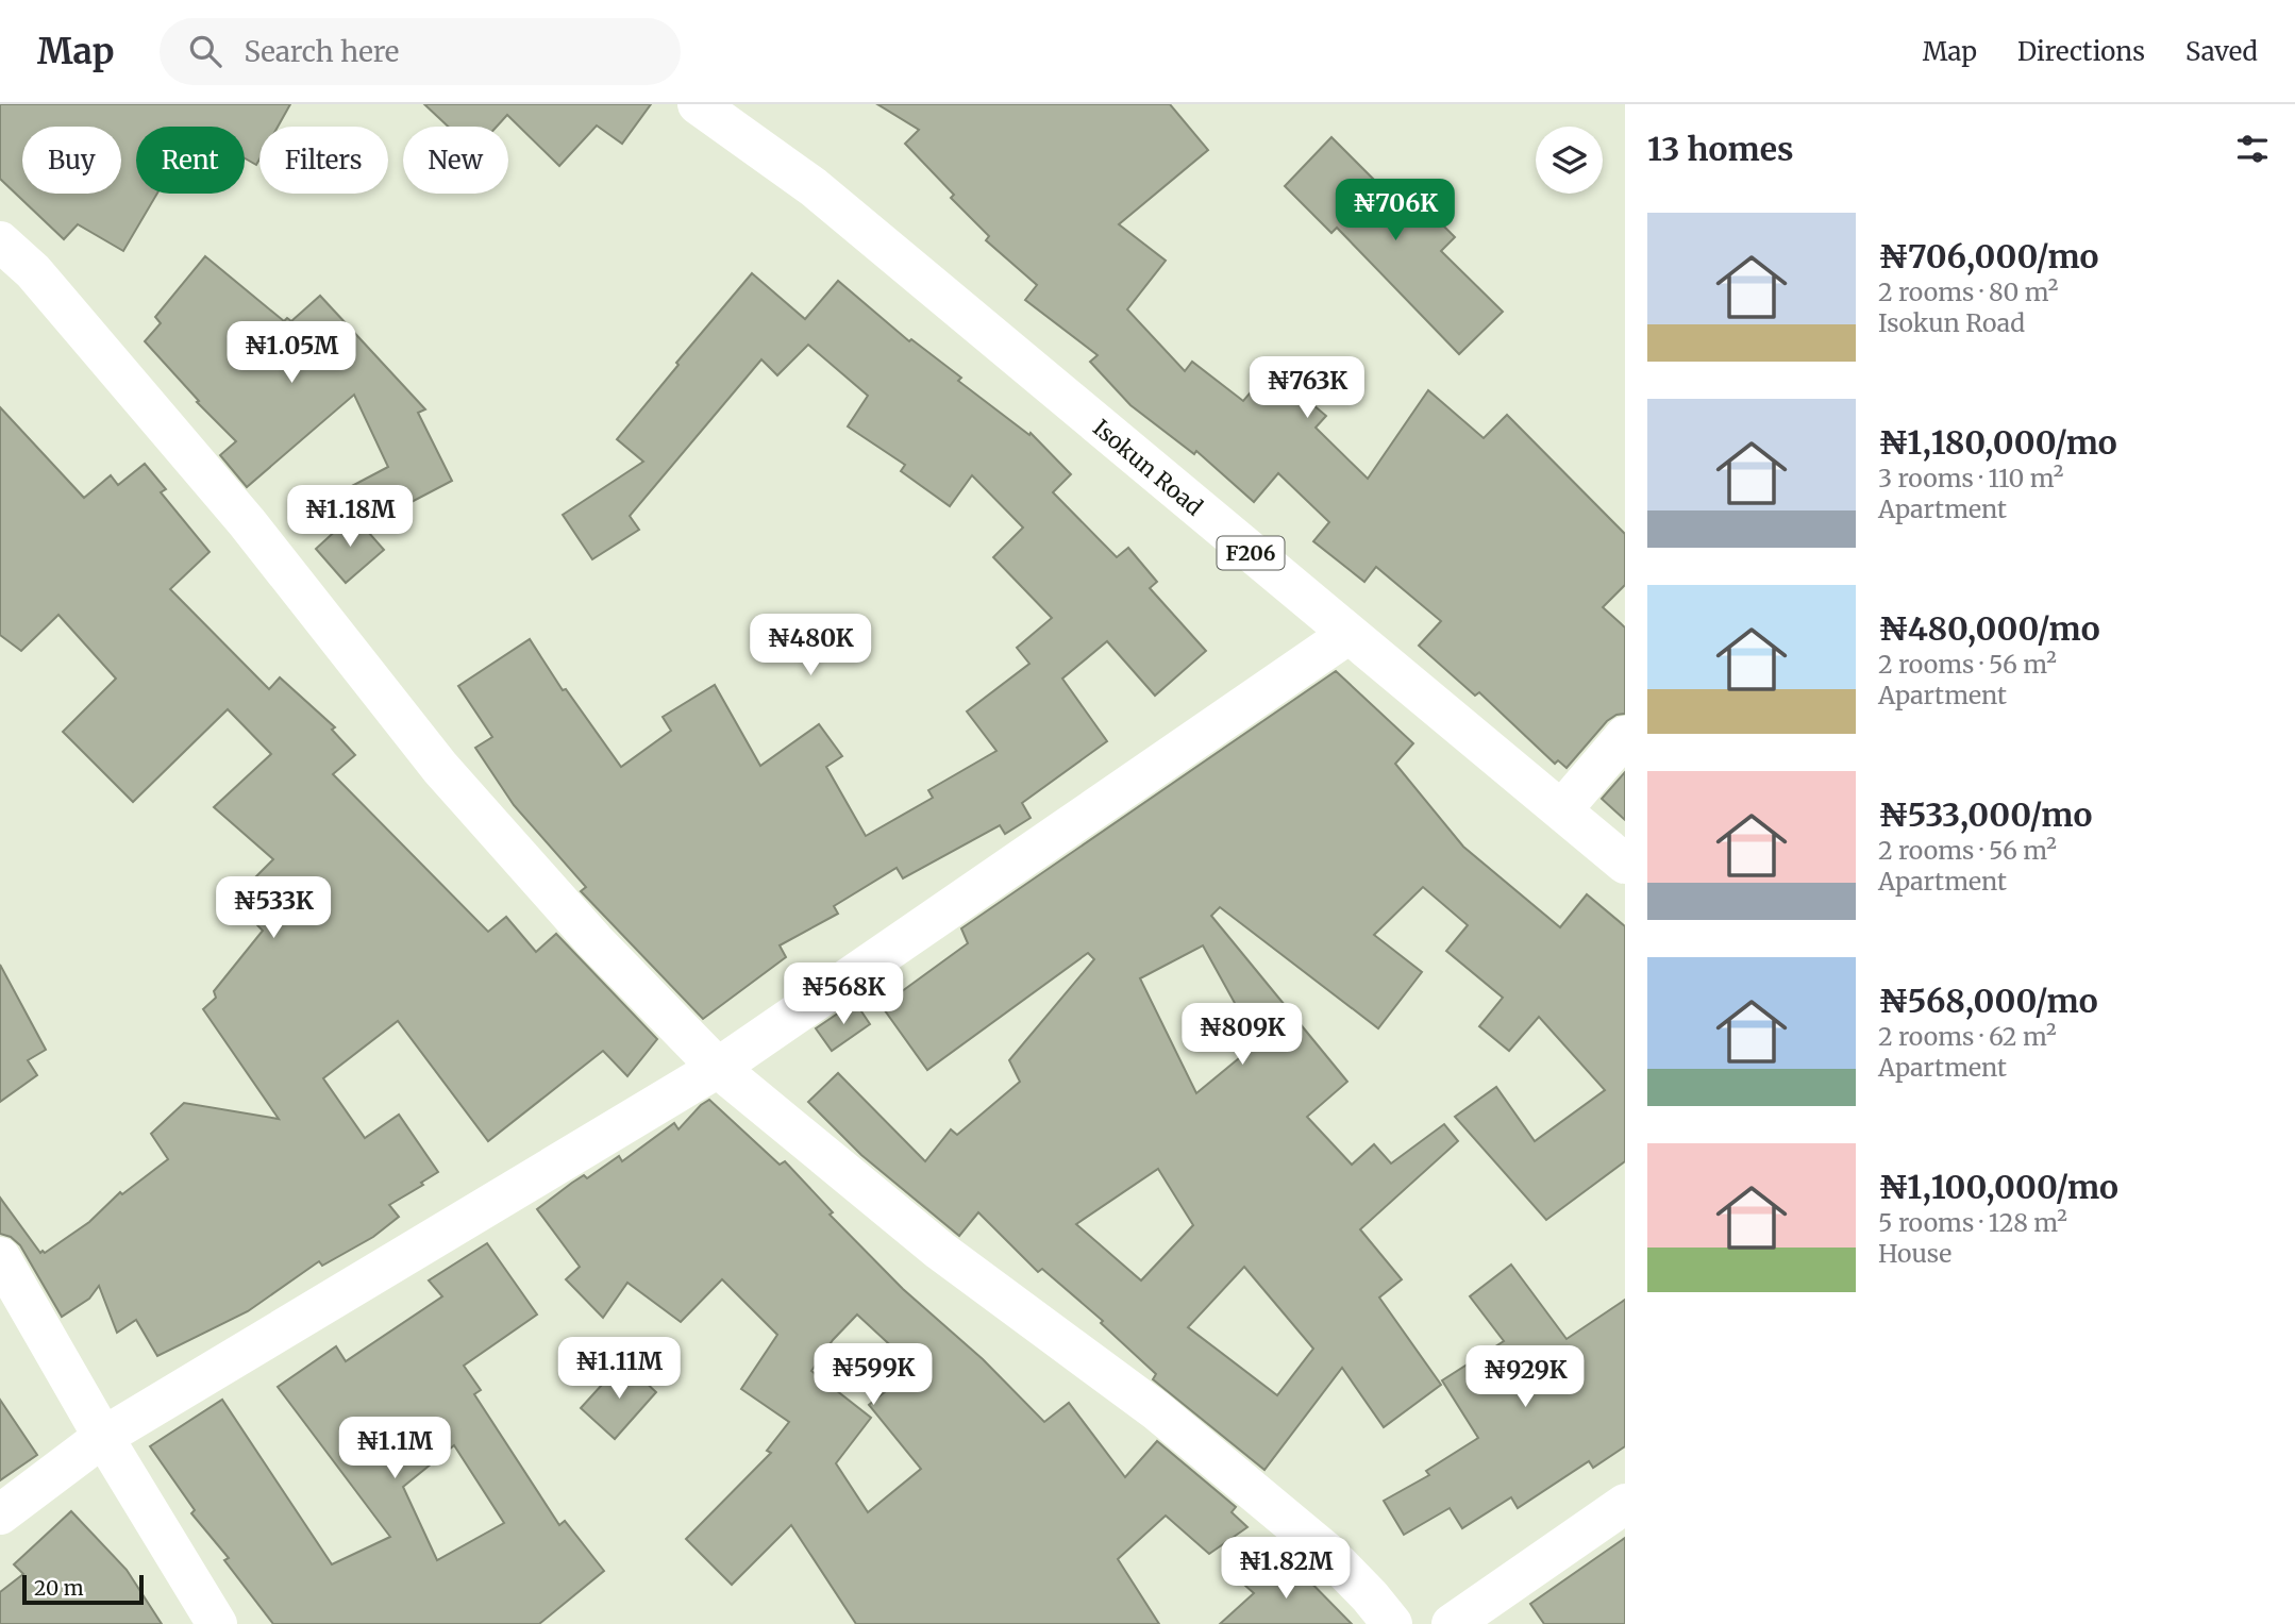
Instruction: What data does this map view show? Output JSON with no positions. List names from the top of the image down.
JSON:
{
  "streets": {
    "street": ["Isokun Road", "F206"]
  },
  "scale_bar": "20 m",
  "page": {
    "header": "Map",
    "search": "Search here",
    "nav": ["Map", "Directions", "Saved"],
    "heading": "13 homes",
    "chip": [
      "Buy",
      "Rent",
      "Filters",
      "New"
    ],
    "price": [
      "₦706K",
      "₦1.05M",
      "₦763K",
      "₦1.18M",
      "₦480K",
      "₦533K",
      "₦568K",
      "₦809K",
      "₦1.11M",
      "₦599K",
      "₦929K",
      "₦1.1M",
      "₦1.82M"
    ],
    "list": [
      {
        "name": "₦706,000/mo",
        "note": "2 rooms · 80 m² · Isokun Road"
      },
      {
        "name": "₦1,180,000/mo",
        "note": "3 rooms · 110 m² · Apartment"
      },
      {
        "name": "₦480,000/mo",
        "note": "2 rooms · 56 m² · Apartment"
      },
      {
        "name": "₦533,000/mo",
        "note": "2 rooms · 56 m² · Apartment"
      },
      {
        "name": "₦568,000/mo",
        "note": "2 rooms · 62 m² · Apartment"
      },
      {
        "name": "₦1,100,000/mo",
        "note": "5 rooms · 128 m² · House"
      }
    ],
    "scale": "20 m"
  }
}
